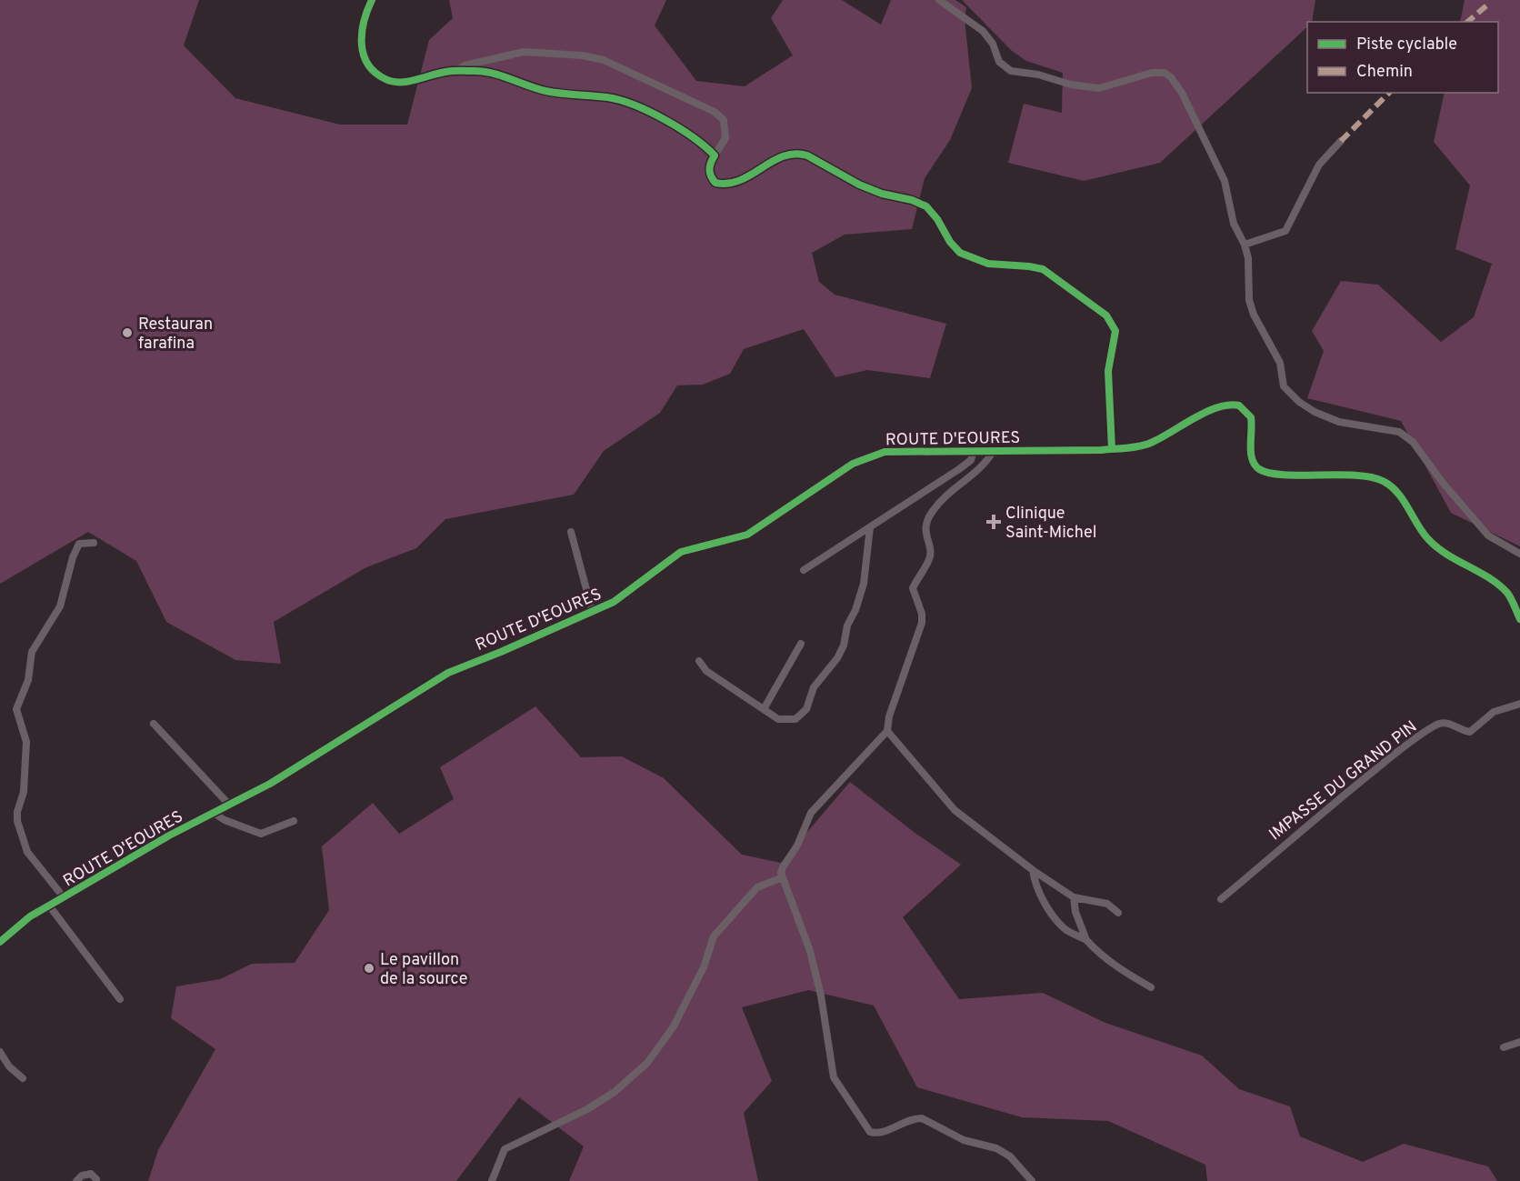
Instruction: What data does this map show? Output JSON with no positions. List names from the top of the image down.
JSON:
{
  "streets": {
    "street": ["ROUTE D'EOURES", "IMPASSE DU GRAND PIN"]
  },
  "places": {
    "other": ["Restauran farafina", "Le pavillon de la source"],
    "health": ["Clinique Saint-Michel"]
  },
  "legend": ["Piste cyclable", "Chemin"]
}
